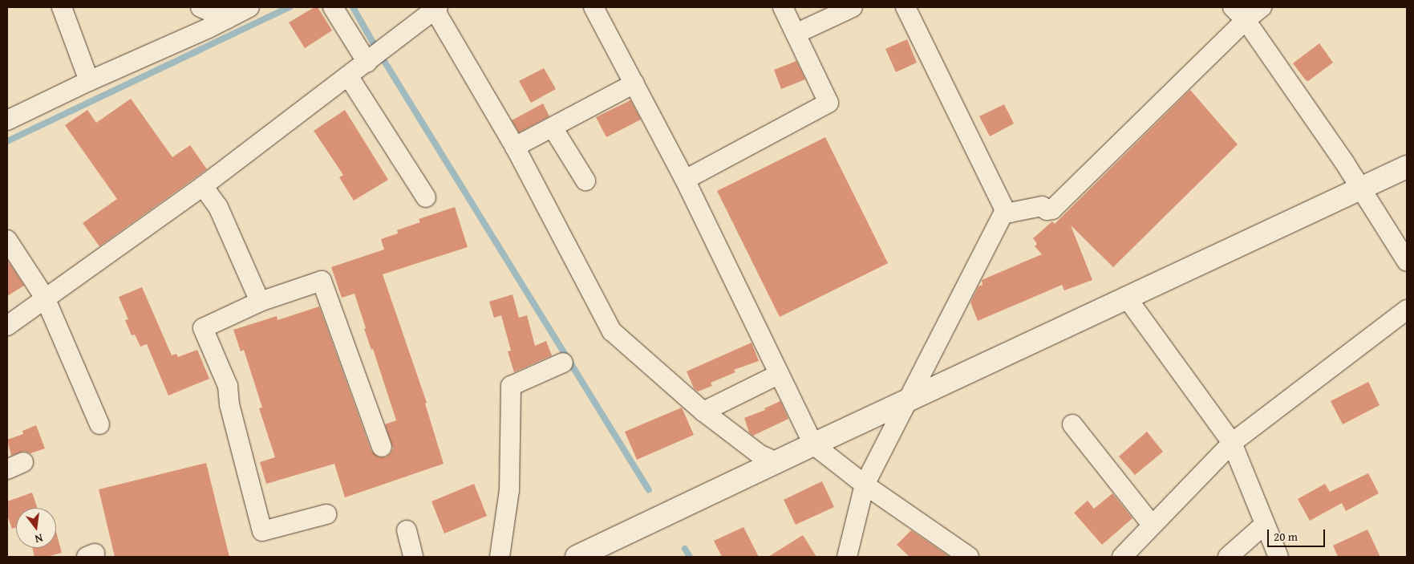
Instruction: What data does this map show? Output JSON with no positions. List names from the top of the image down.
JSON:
{
  "scale_bar": "20 m",
  "north": "bottom"
}
